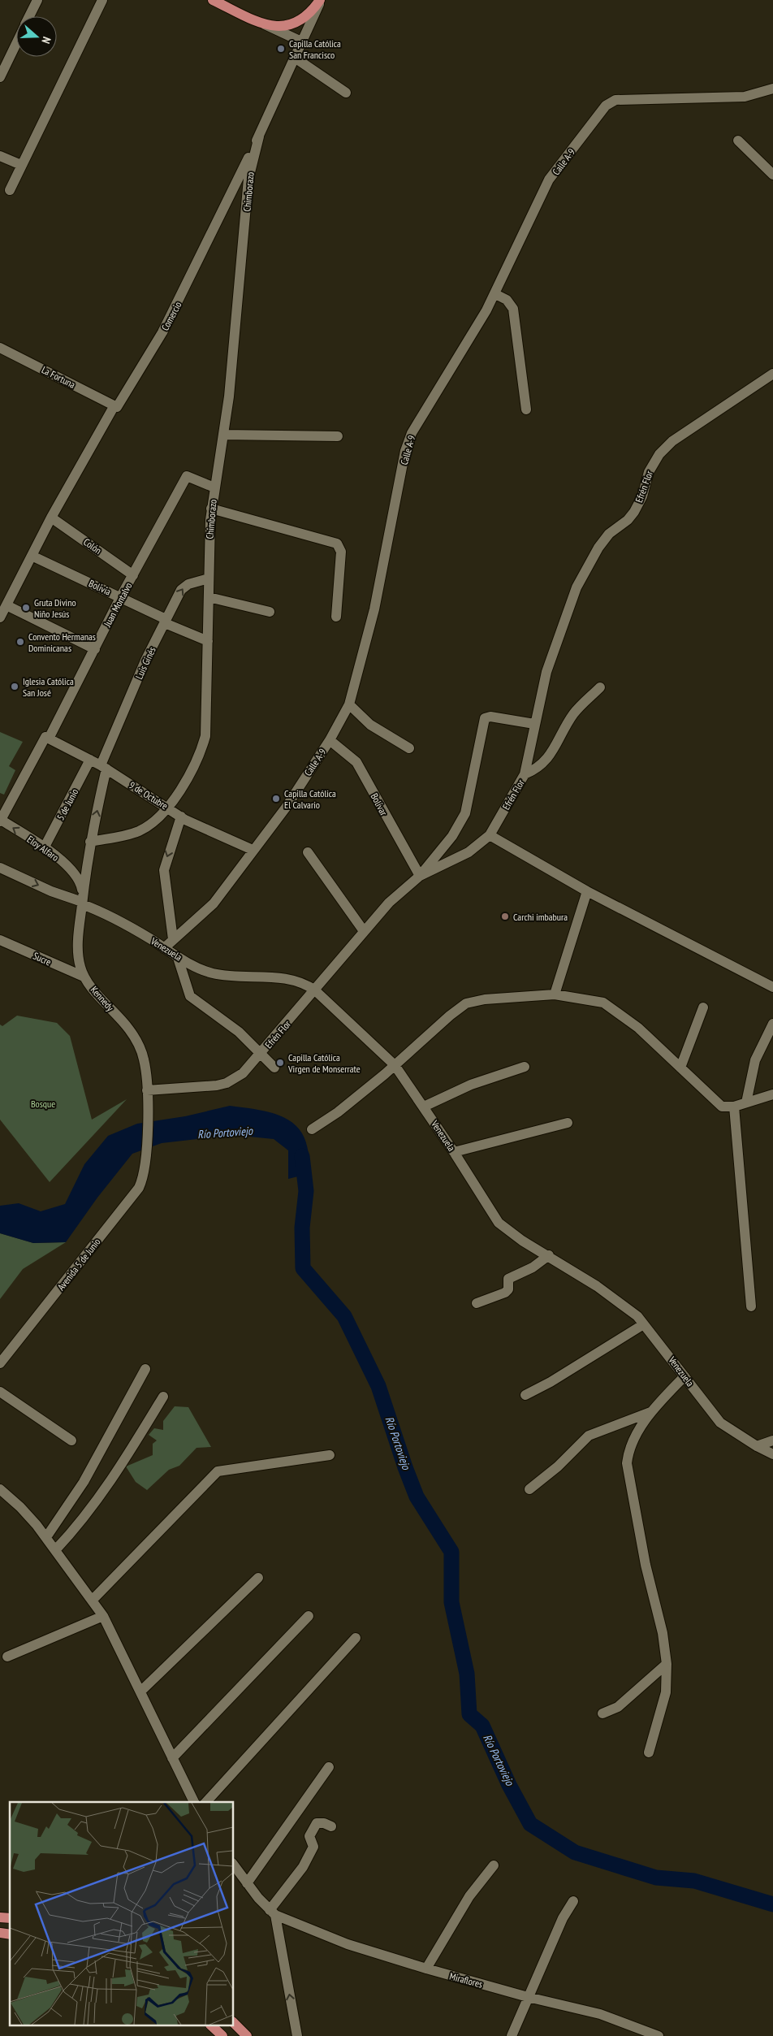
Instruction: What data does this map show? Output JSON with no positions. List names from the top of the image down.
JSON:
{
  "streets": {
    "street": [
      "Calle A-9",
      "Chimborazo",
      "Comercio",
      "La Fortuna",
      "Efrén Flor",
      "Colón",
      "Bolivia",
      "Juan Montalvo",
      "Luis Ginés",
      "9 de Octubre",
      "5 de Junio",
      "Bolívar",
      "Eloy Alfaro",
      "Venezuela",
      "Sucre",
      "Kennedy",
      "Avenida 5 de Junio",
      "Miraflores"
    ]
  },
  "crossings": [
    ["Calle A-9", "9 de Octubre"],
    ["Calle A-9", "Bolívar"],
    ["Calle A-9", "Venezuela"],
    ["Chimborazo", "Comercio"],
    ["Chimborazo", "Bolivia"],
    ["Chimborazo", "Juan Montalvo"],
    ["Chimborazo", "Luis Ginés"],
    ["Chimborazo", "9 de Octubre"],
    ["Comercio", "La Fortuna"],
    ["Comercio", "Colón"],
    ["Comercio", "Bolivia"],
    ["Efrén Flor", "Bolívar"],
    ["Efrén Flor", "Venezuela"],
    ["Efrén Flor", "Kennedy"],
    ["Colón", "Juan Montalvo"],
    ["Bolivia", "Juan Montalvo"],
    ["Bolivia", "Luis Ginés"],
    ["Juan Montalvo", "9 de Octubre"],
    ["Juan Montalvo", "Eloy Alfaro"],
    ["Luis Ginés", "9 de Octubre"],
    ["Luis Ginés", "Eloy Alfaro"],
    ["Luis Ginés", "Venezuela"],
    ["Luis Ginés", "Kennedy"],
    ["9 de Octubre", "5 de Junio"],
    ["5 de Junio", "Eloy Alfaro"],
    ["Eloy Alfaro", "Venezuela"],
    ["Eloy Alfaro", "Kennedy"],
    ["Venezuela", "Kennedy"],
    ["Sucre", "Kennedy"],
    ["Kennedy", "Avenida 5 de Junio"]
  ],
  "one_way": ["Luis Ginés", "Eloy Alfaro"],
  "water": ["Río Portoviejo"],
  "parks": ["Bosque"],
  "places": [
    "Capilla Católica San Francisco",
    "Gruta Divino Niño Jesús",
    "Convento Hermanas Dominicanas",
    "Iglesia Católica San José",
    "Capilla Católica El Calvario",
    "Carchi imbabura",
    "Capilla Católica Virgen de Monserrate"
  ],
  "north": "right"
}
